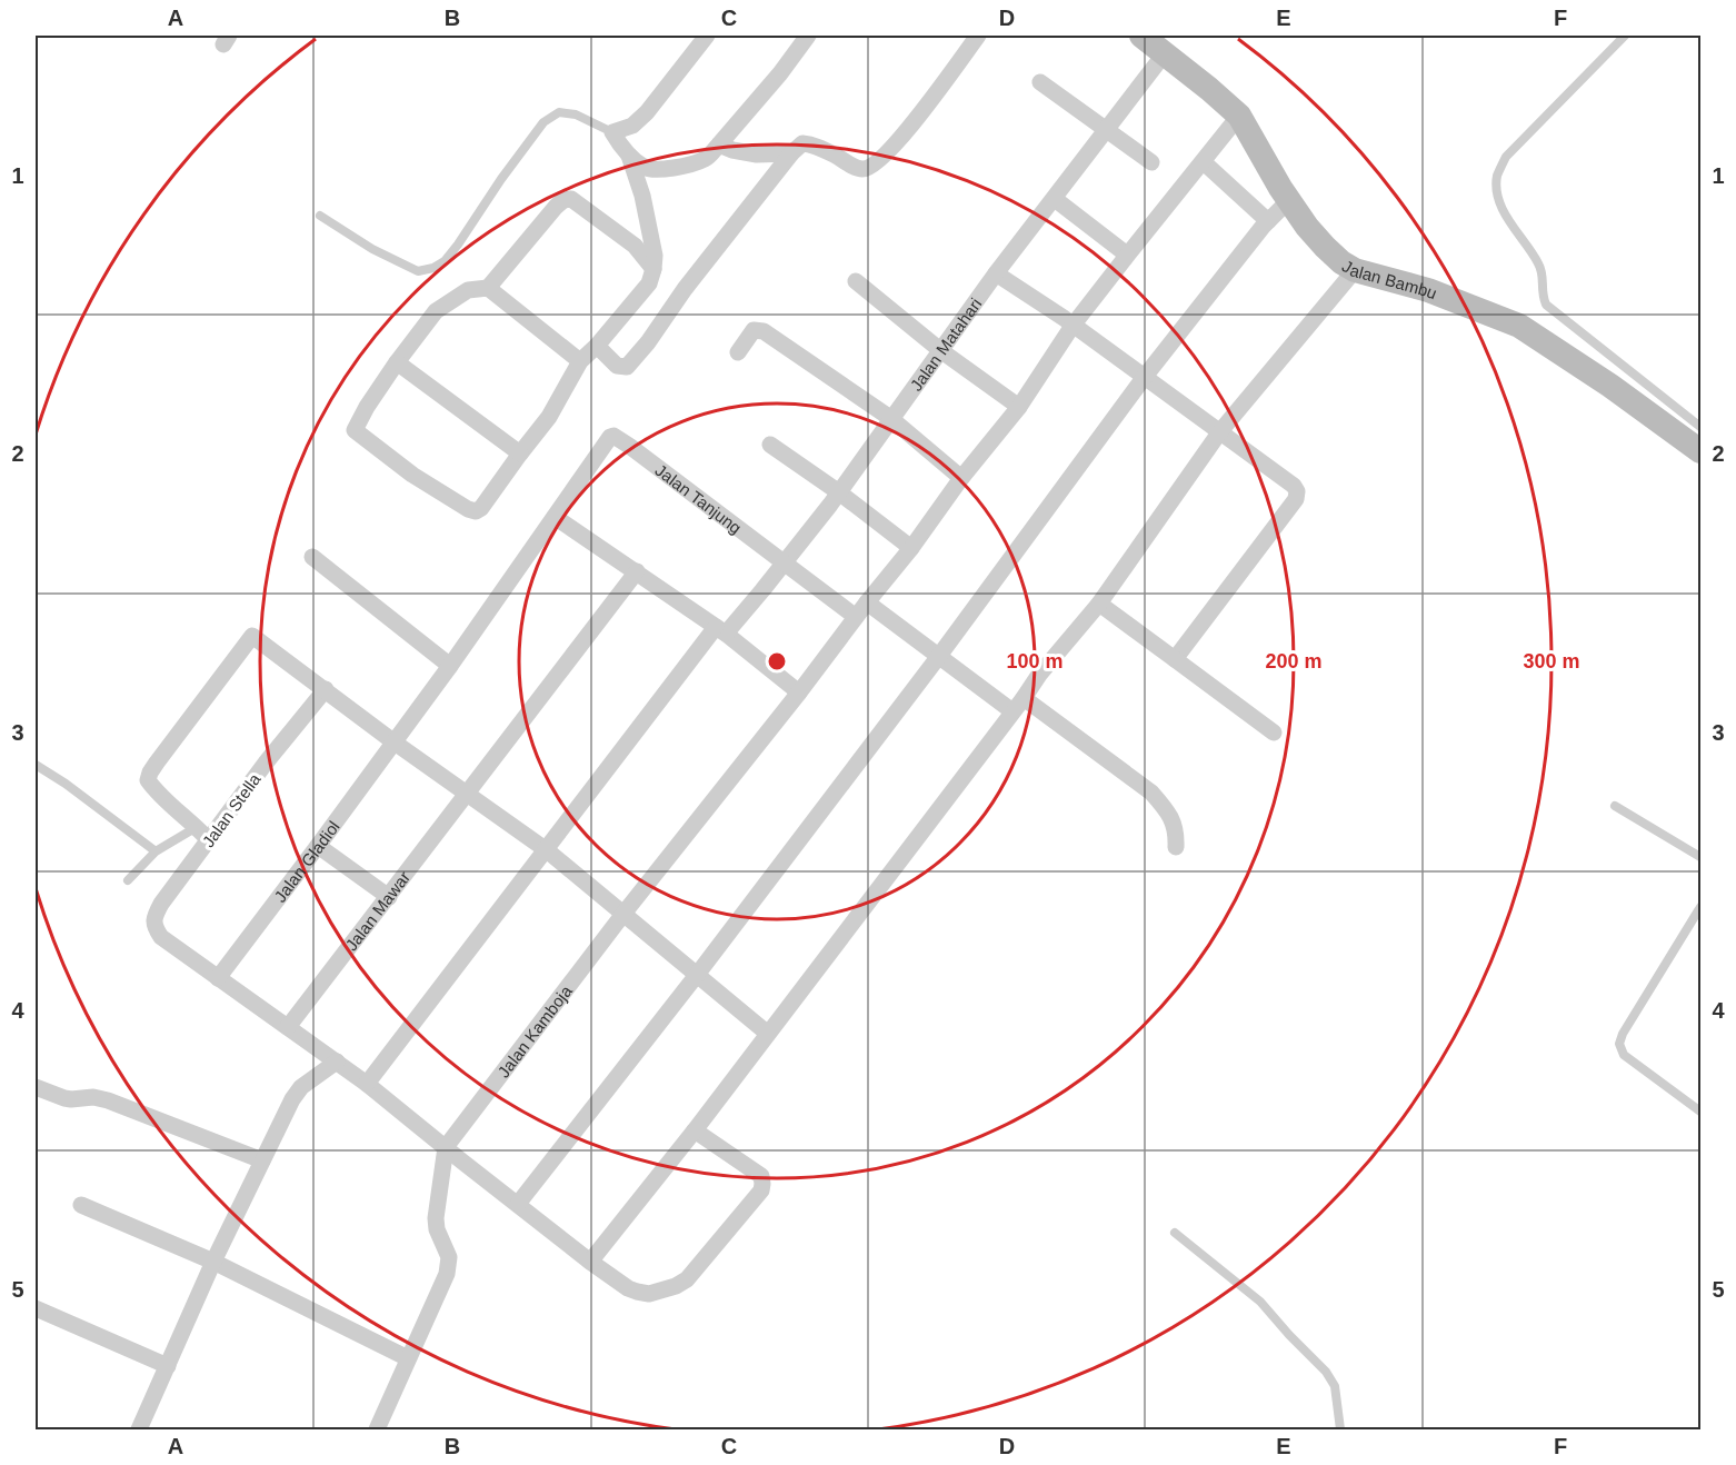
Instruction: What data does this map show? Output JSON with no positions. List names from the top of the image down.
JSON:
{
  "streets": {
    "street": [
      "Jalan Bambu",
      "Jalan Matahari",
      "Jalan Tanjung",
      "Jalan Stella",
      "Jalan Gladiol",
      "Jalan Mawar",
      "Jalan Kamboja"
    ]
  },
  "crossings": [
    ["Jalan Bambu", "Jalan Matahari"],
    ["Jalan Bambu", "Jalan Kamboja"],
    ["Jalan Matahari", "Jalan Tanjung"],
    ["Jalan Tanjung", "Jalan Gladiol"],
    ["Jalan Tanjung", "Jalan Kamboja"],
    ["Jalan Stella", "Jalan Gladiol"]
  ],
  "grid": {
    "columns": [
      "A",
      "B",
      "C",
      "D",
      "E",
      "F"
    ],
    "rows": [
      "1",
      "2",
      "3",
      "4",
      "5"
    ]
  },
  "rings": ["100 m", "200 m", "300 m"]
}
